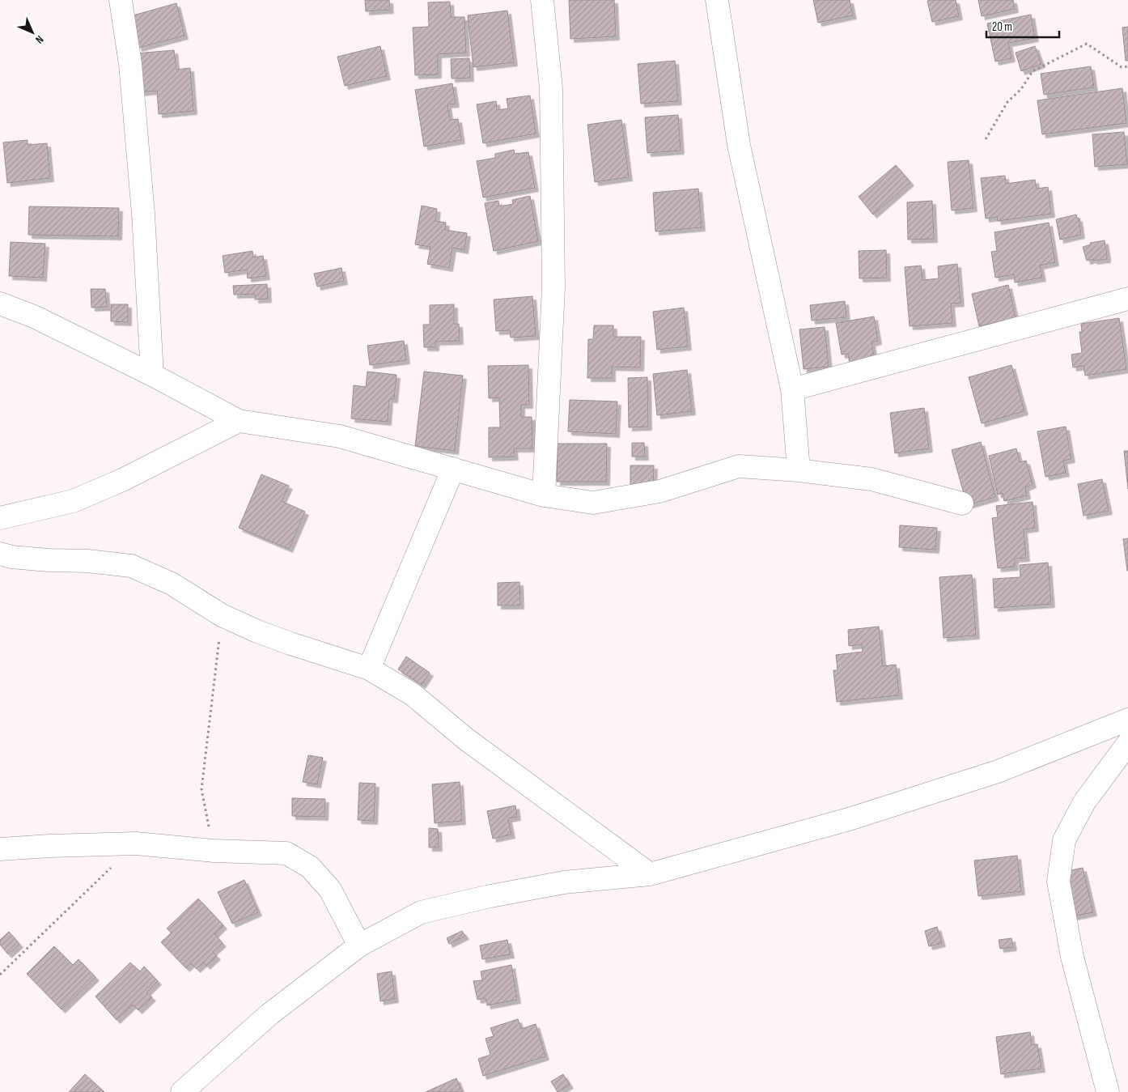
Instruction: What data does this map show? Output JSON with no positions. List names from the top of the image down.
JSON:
{
  "scale_bar": "20 m",
  "north": "bottom right"
}
